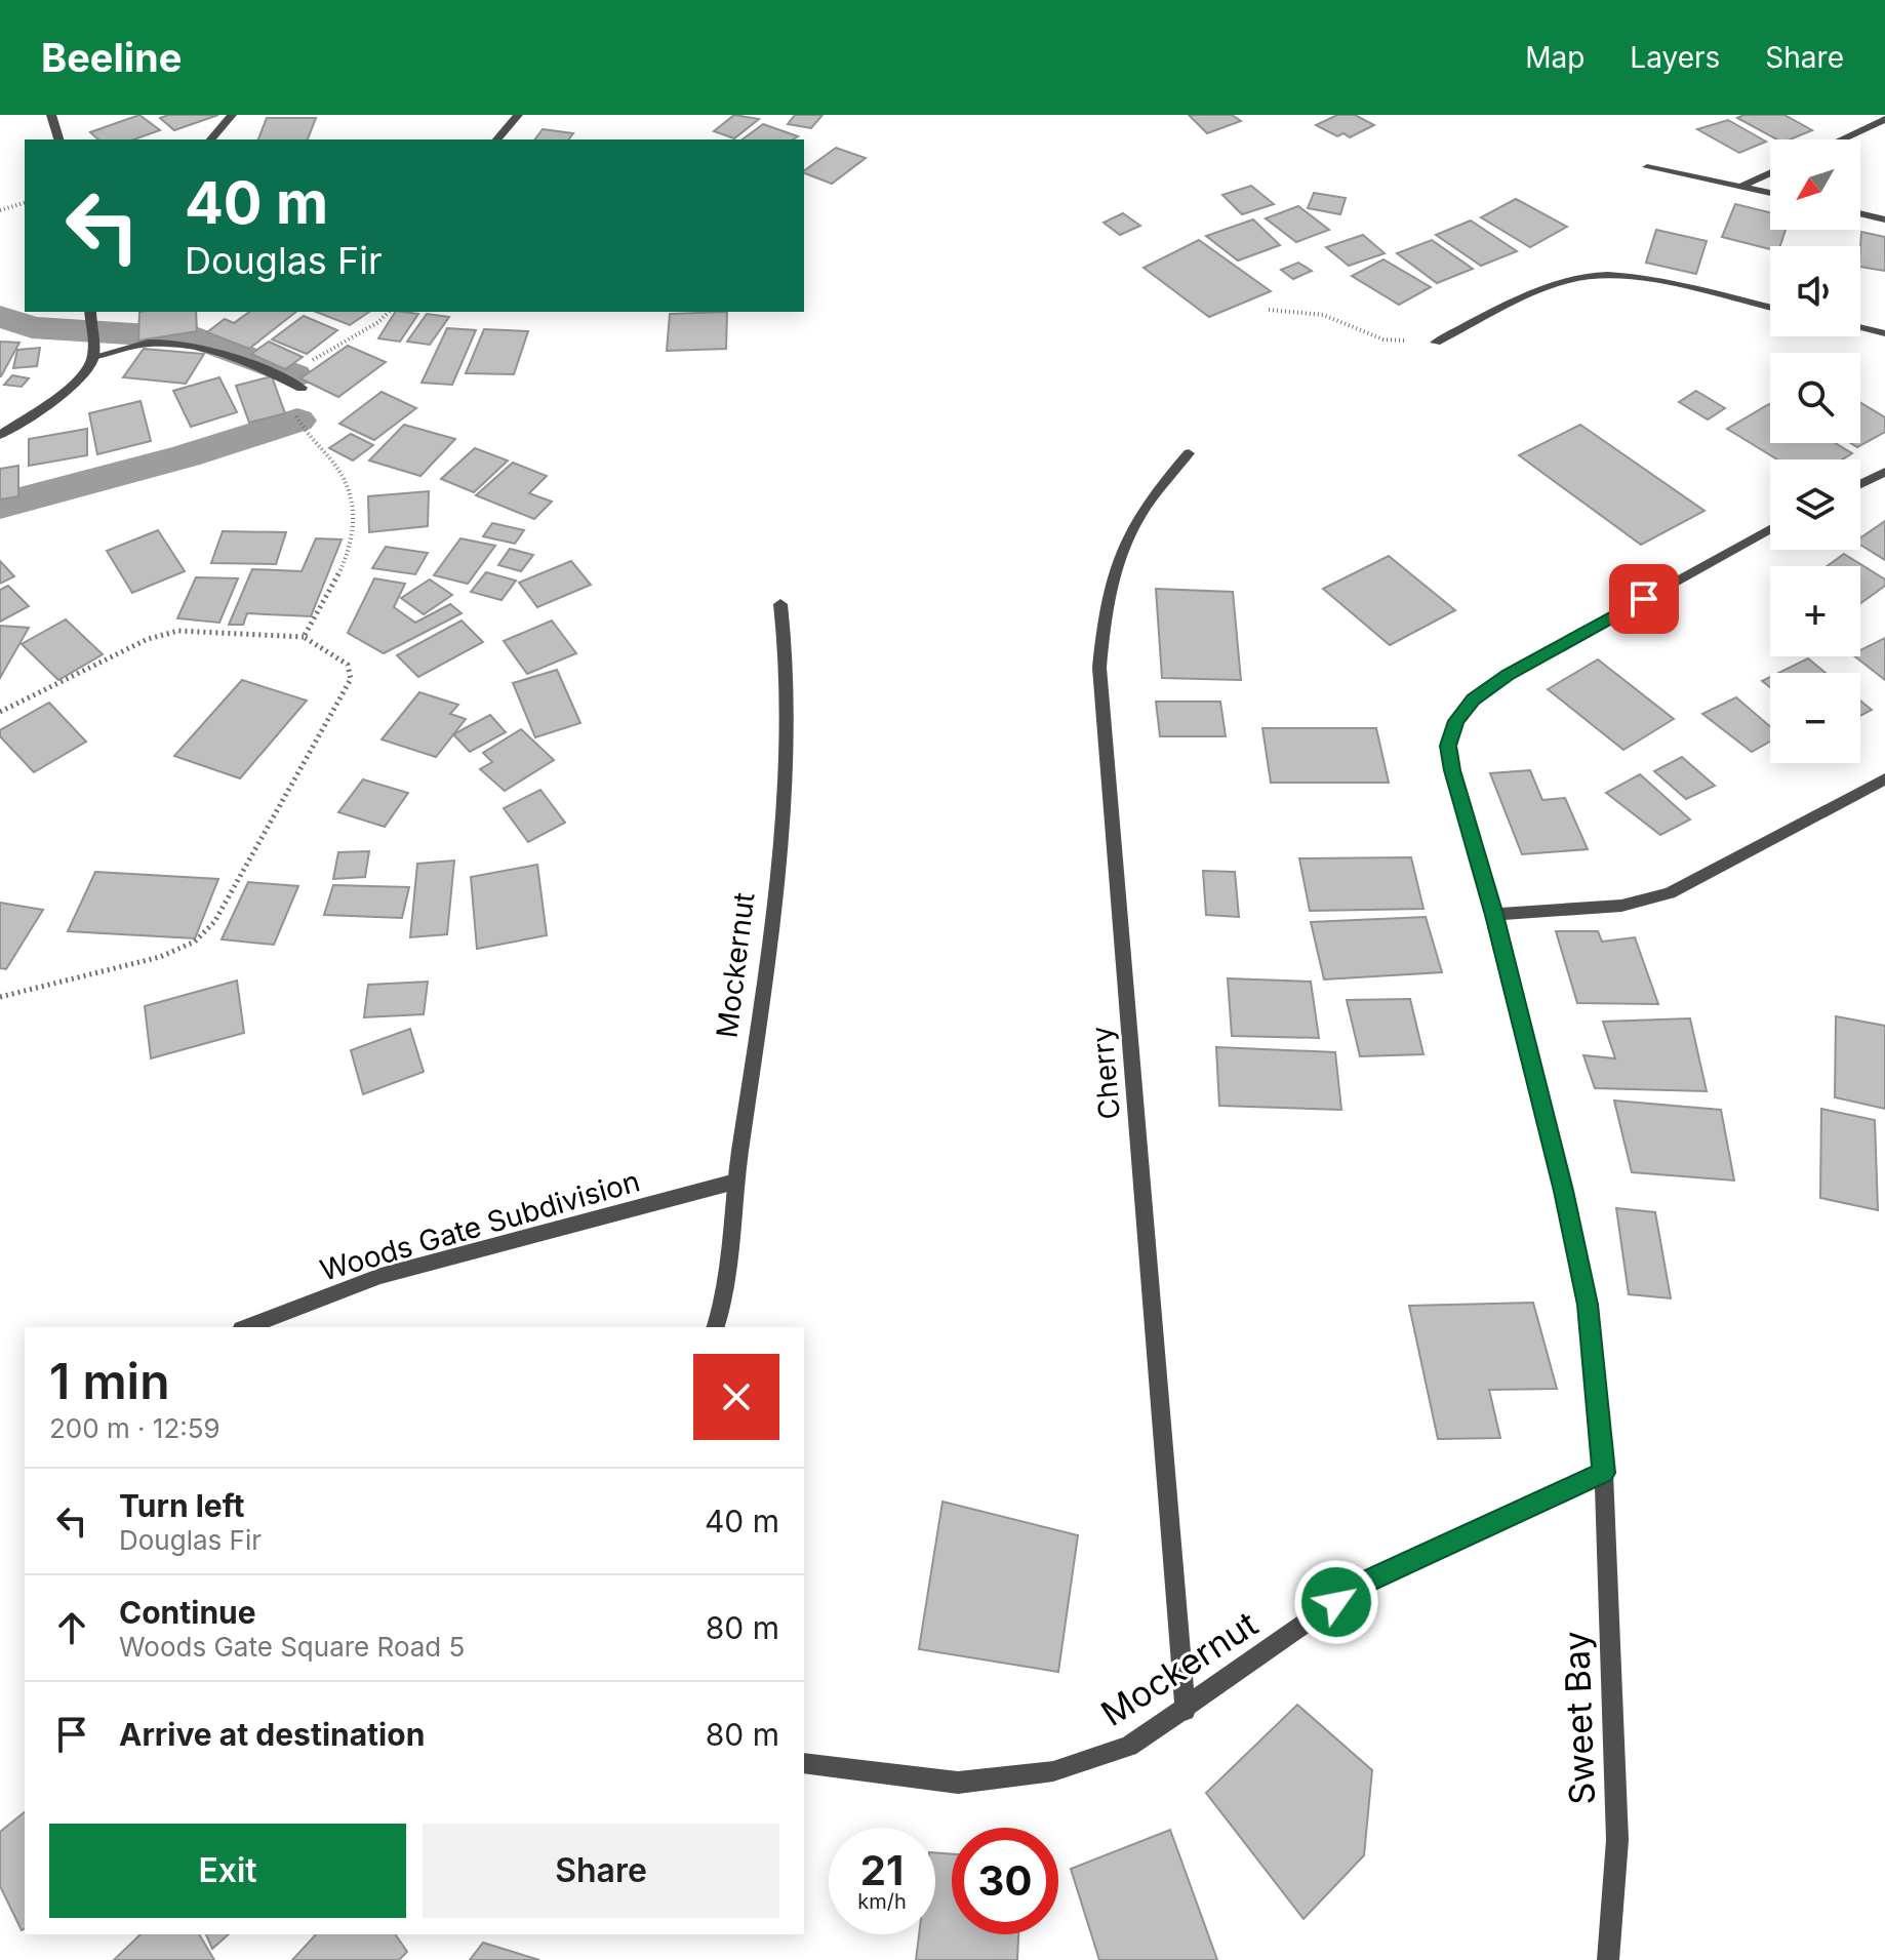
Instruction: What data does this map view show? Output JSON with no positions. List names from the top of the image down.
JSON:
{
  "streets": {
    "street": [
      "Mockernut",
      "Cherry",
      "Woods Gate Subdivision",
      "Sweet Bay"
    ]
  },
  "crossings": [
    ["Mockernut", "Cherry"],
    ["Mockernut", "Woods Gate Subdivision"],
    ["Mockernut", "Sweet Bay"]
  ],
  "north": "bottom left",
  "page": {
    "header": "Beeline",
    "nav": ["Map", "Layers", "Share"],
    "map_buttons": ["+", "−"],
    "turn": ["40 m", "Douglas Fir"],
    "heading": ["1 min", "200 m · 12:59"],
    "list": [
      {
        "name": "Turn left",
        "note": "Douglas Fir",
        "value": "40 m"
      },
      {
        "name": "Continue",
        "note": "Woods Gate Square Road 5",
        "value": "80 m"
      },
      {
        "name": "Arrive at destination",
        "value": "80 m"
      }
    ],
    "buttons": ["Exit", "Share"],
    "speed": "21 km/h",
    "limit": "30"
  }
}
